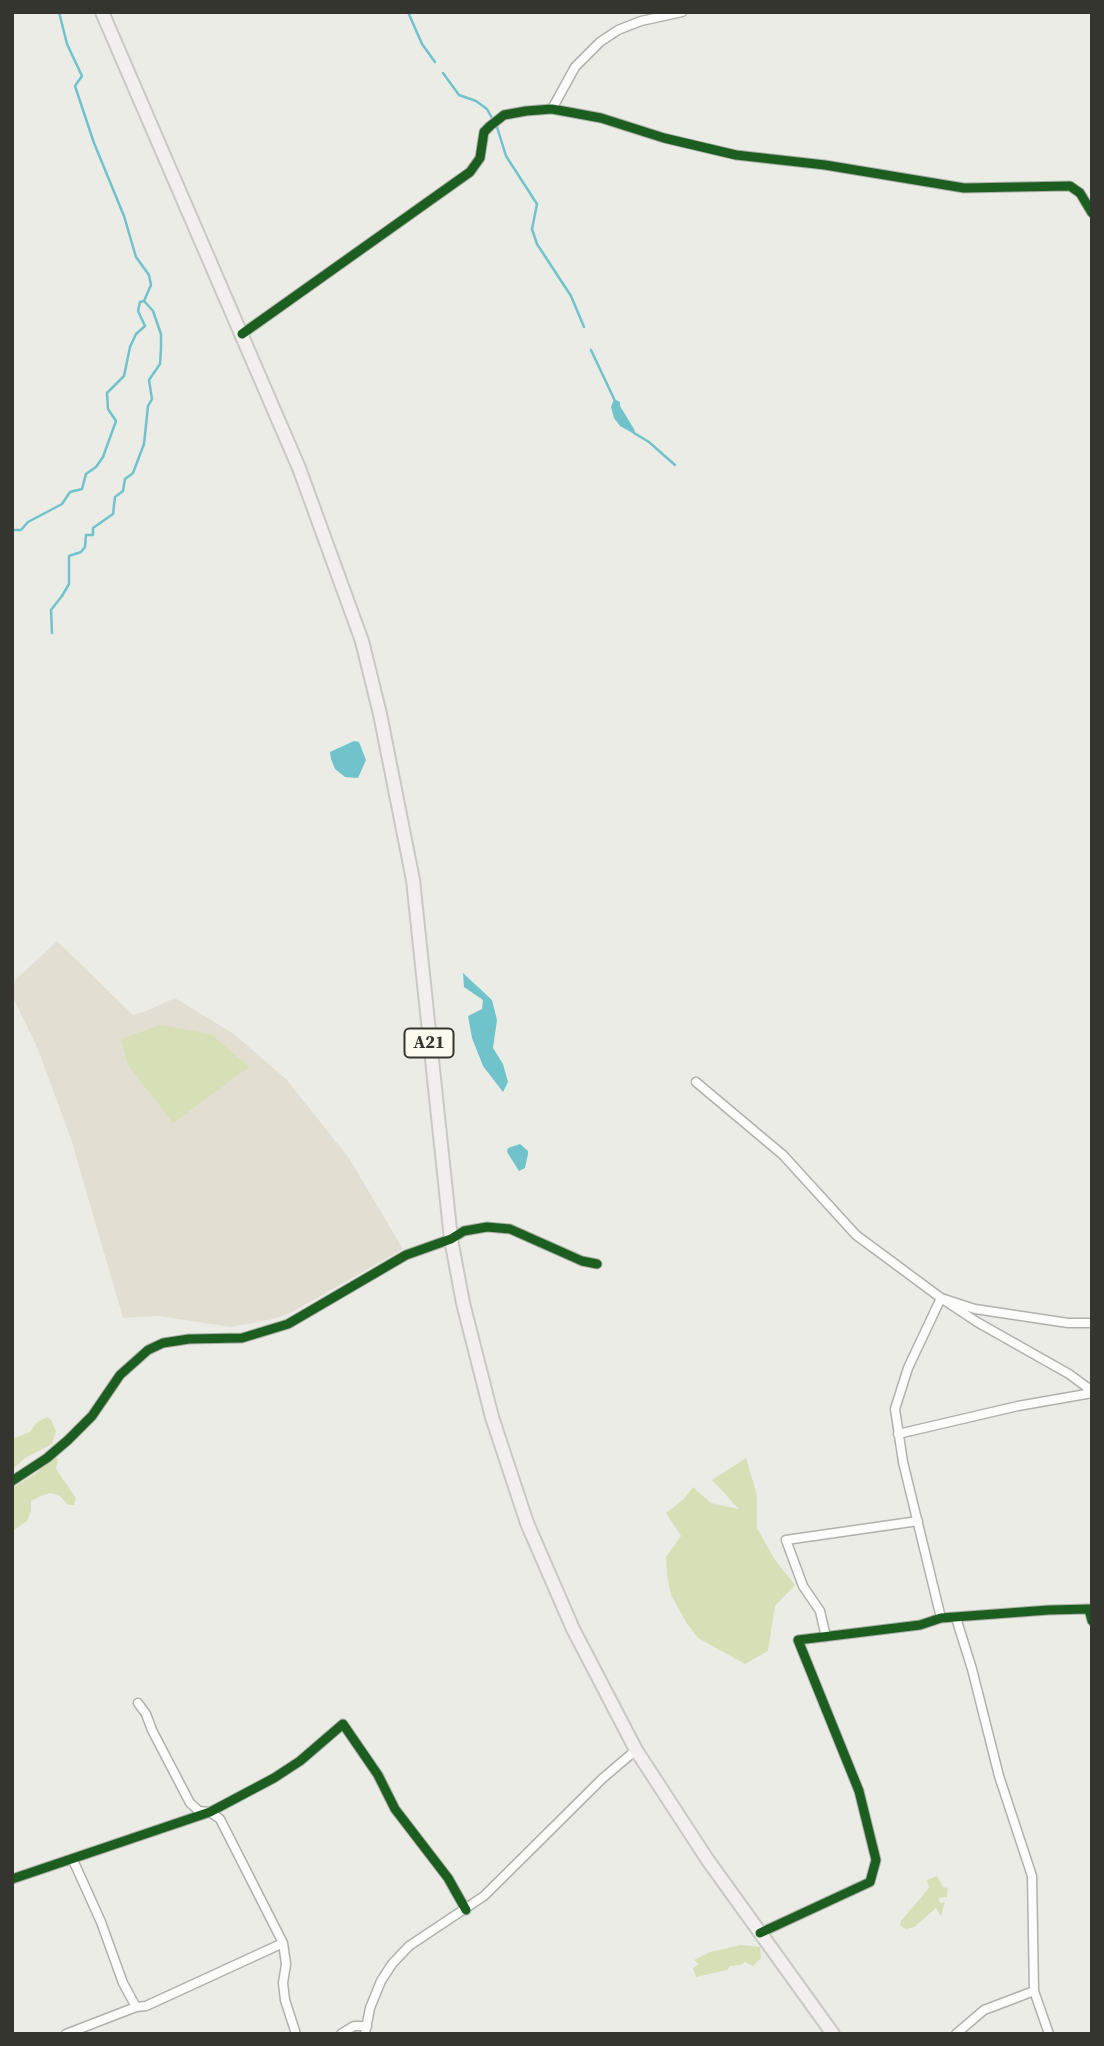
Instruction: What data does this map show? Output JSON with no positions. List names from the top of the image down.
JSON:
{
  "streets": {
    "main road": ["A21"]
  }
}
